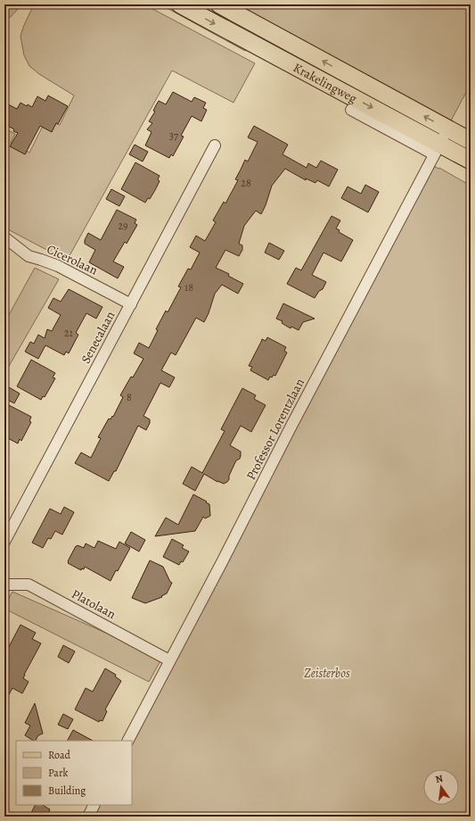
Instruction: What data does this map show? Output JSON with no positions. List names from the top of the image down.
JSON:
{
  "streets": {
    "main road": ["Krakelingweg"],
    "street": [
      "Cicerolaan",
      "Senecalaan",
      "Professor Lorentzlaan",
      "Platolaan"
    ]
  },
  "crossings": [
    ["Krakelingweg", "Professor Lorentzlaan"],
    ["Cicerolaan", "Senecalaan"],
    ["Professor Lorentzlaan", "Platolaan"]
  ],
  "parks": ["Zeisterbos"],
  "house_numbers": [
    "37",
    "28",
    "29",
    "18",
    "21",
    "8"
  ],
  "legend": ["Road", "Park", "Building"],
  "north": "top"
}
